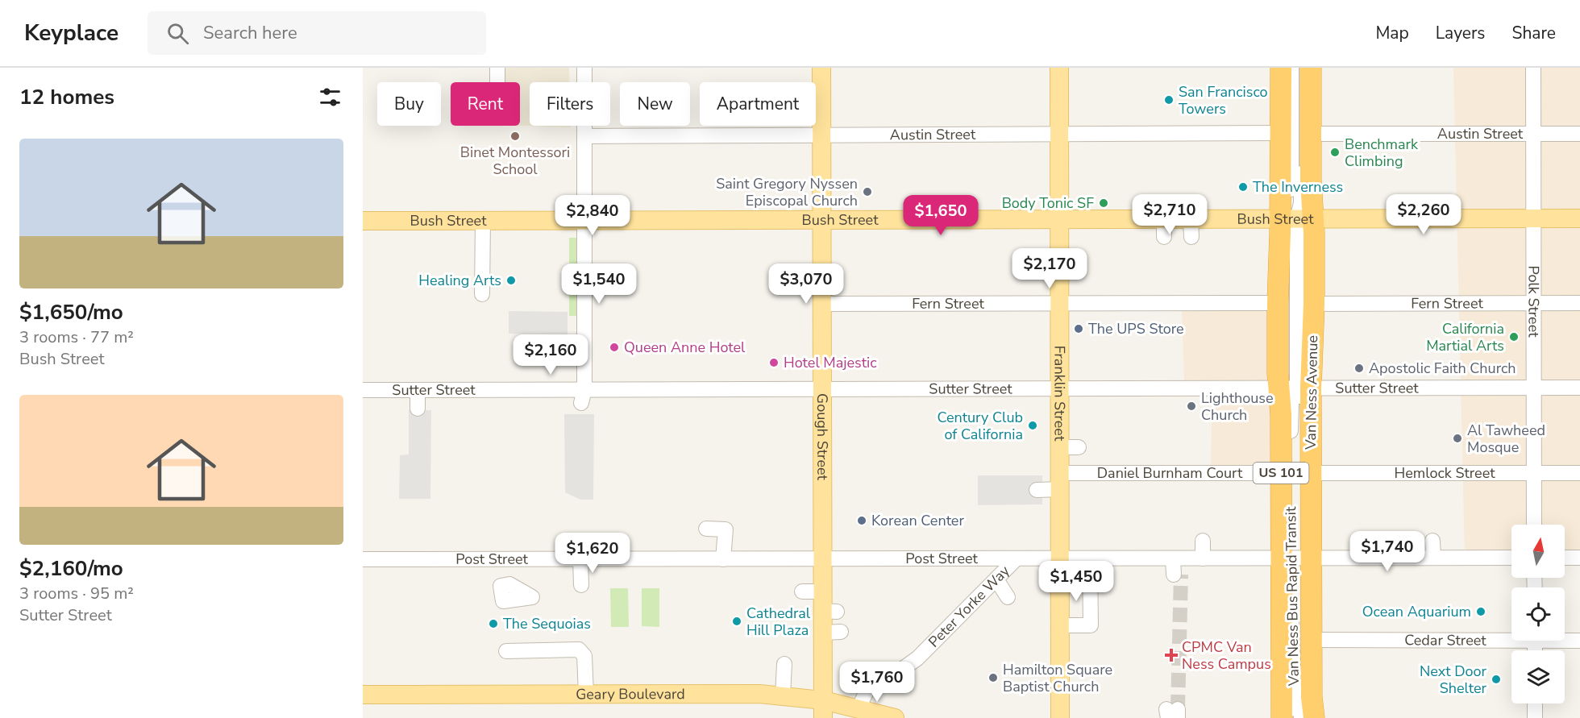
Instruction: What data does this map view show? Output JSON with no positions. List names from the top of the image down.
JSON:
{
  "streets": {
    "highway": ["Van Ness Avenue", "US 101"],
    "main road": [
      "Bush Street",
      "Franklin Street",
      "Gough Street",
      "Geary Boulevard"
    ],
    "street": [
      "Austin Street",
      "Polk Street",
      "Fern Street",
      "Sutter Street",
      "Daniel Burnham Court",
      "Hemlock Street",
      "Post Street",
      "Van Ness Bus Rapid Transit",
      "Peter Yorke Way",
      "Cedar Street"
    ]
  },
  "crossings": [
    ["Austin Street", "Polk Street"],
    ["Austin Street", "Van Ness Avenue"],
    ["Austin Street", "Franklin Street"],
    ["Austin Street", "Gough Street"],
    ["Bush Street", "Polk Street"],
    ["Bush Street", "Van Ness Avenue"],
    ["Bush Street", "Franklin Street"],
    ["Bush Street", "Gough Street"],
    ["Bush Street", "Van Ness Bus Rapid Transit"],
    ["Polk Street", "Fern Street"],
    ["Polk Street", "Sutter Street"],
    ["Polk Street", "Hemlock Street"],
    ["Fern Street", "Van Ness Avenue"],
    ["Fern Street", "Franklin Street"],
    ["Fern Street", "Gough Street"],
    ["Sutter Street", "Van Ness Avenue"],
    ["Sutter Street", "Franklin Street"],
    ["Sutter Street", "Gough Street"],
    ["Sutter Street", "Van Ness Bus Rapid Transit"],
    ["Van Ness Avenue", "Daniel Burnham Court"],
    ["Van Ness Avenue", "Hemlock Street"],
    ["Van Ness Avenue", "Post Street"],
    ["Van Ness Avenue", "Van Ness Bus Rapid Transit"],
    ["Van Ness Avenue", "Cedar Street"],
    ["Franklin Street", "Daniel Burnham Court"],
    ["Franklin Street", "Post Street"],
    ["Gough Street", "Post Street"],
    ["Gough Street", "Geary Boulevard"],
    ["Post Street", "Van Ness Bus Rapid Transit"],
    ["Post Street", "Peter Yorke Way"],
    ["Peter Yorke Way", "Geary Boulevard"]
  ],
  "places": {
    "other": [
      "San Francisco Towers",
      "Binet Montessori School",
      "Benchmark Climbing",
      "The Inverness",
      "Saint Gregory Nyssen Episcopal Church",
      "Body Tonic SF",
      "Healing Arts",
      "The UPS Store",
      "California Martial Arts",
      "Queen Anne Hotel",
      "Hotel Majestic",
      "Apostolic Faith Church",
      "Lighthouse Church",
      "Century Club of California",
      "Al Tawheed Mosque",
      "Korean Center",
      "Ocean Aquarium",
      "Cathedral Hill Plaza",
      "The Sequoias",
      "Hamilton Square Baptist Church",
      "Next Door Shelter"
    ],
    "health": ["CPMC Van Ness Campus"]
  },
  "north": "top",
  "page": {
    "header": "Keyplace",
    "search": "Search here",
    "nav": ["Map", "Layers", "Share"],
    "heading": "12 homes",
    "chip": [
      "Buy",
      "Rent",
      "Filters",
      "New",
      "Apartment"
    ],
    "list": [
      {
        "name": "$1,650/mo",
        "note": "3 rooms · 77 m² · Bush Street"
      },
      {
        "name": "$2,160/mo",
        "note": "3 rooms · 95 m² · Sutter Street"
      }
    ],
    "price": [
      "$2,710",
      "$2,260",
      "$2,840",
      "$1,650",
      "$2,170",
      "$1,540",
      "$3,070",
      "$2,160",
      "$1,740",
      "$1,620",
      "$1,450",
      "$1,760"
    ]
  }
}
